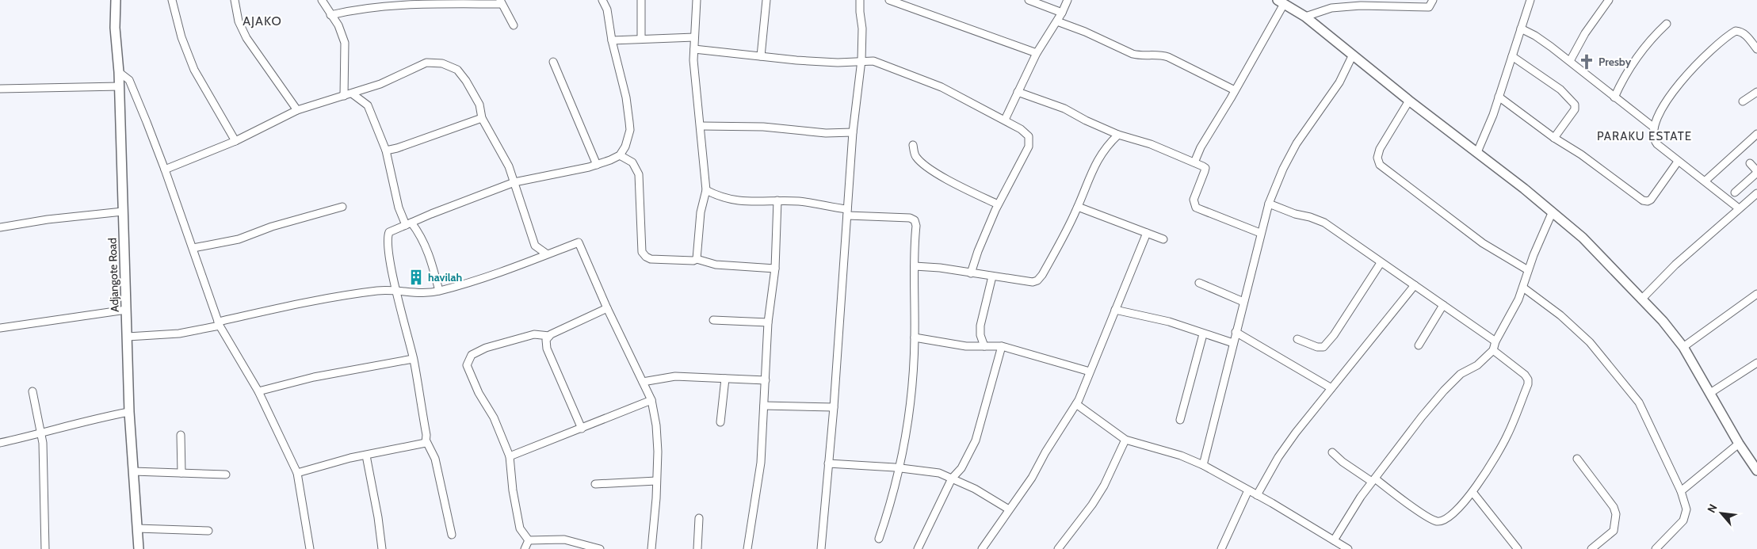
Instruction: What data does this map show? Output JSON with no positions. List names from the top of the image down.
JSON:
{
  "streets": {
    "street": ["Adjangote Road"]
  },
  "districts": ["AJAKO", "PARAKU ESTATE"],
  "places": {
    "church": ["Presby"],
    "building": ["havilah"]
  },
  "north": "top left"
}
